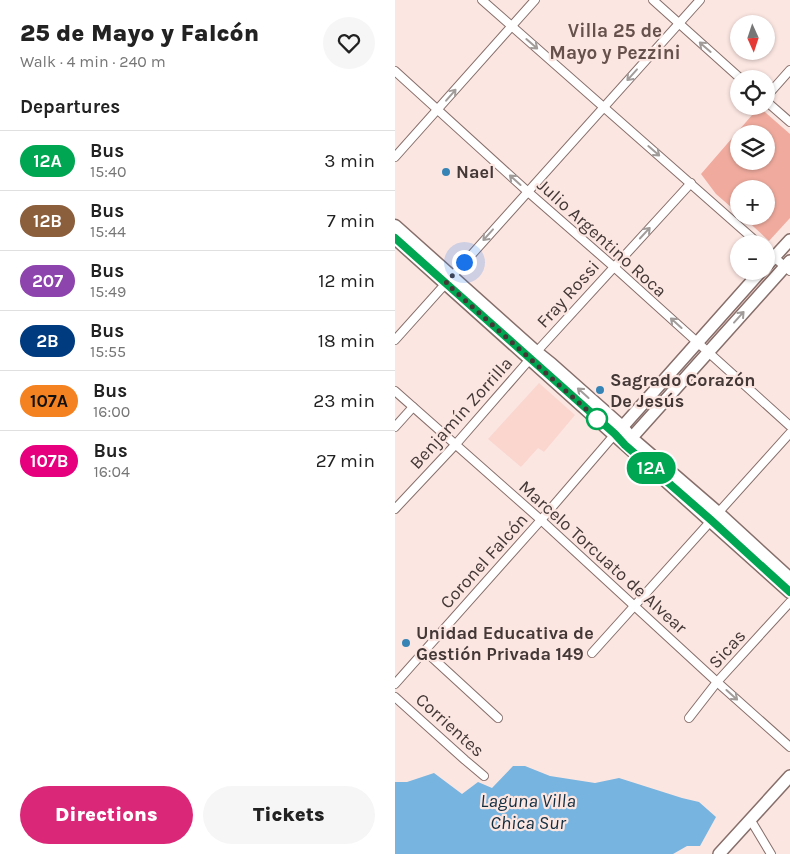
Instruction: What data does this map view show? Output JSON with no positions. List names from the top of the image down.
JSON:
{
  "streets": {
    "street": [
      "Julio Argentino Roca",
      "Fray Rossi",
      "Benjamín Zorrilla",
      "Marcelo Torcuato de Alvear",
      "Coronel Falcón",
      "Sicas",
      "Corrientes"
    ]
  },
  "crossings": [
    ["Julio Argentino Roca", "Fray Rossi"],
    ["Fray Rossi", "Benjamín Zorrilla"],
    ["Benjamín Zorrilla", "Marcelo Torcuato de Alvear"],
    ["Marcelo Torcuato de Alvear", "Coronel Falcón"],
    ["Marcelo Torcuato de Alvear", "Sicas"]
  ],
  "one_way": ["Julio Argentino Roca", "Fray Rossi"],
  "districts": ["Villa 25 de Mayo y Pezzini"],
  "water": ["Laguna Villa Chica Sur"],
  "places": ["Nael", "Sagrado Corazón De Jesús", "Unidad Educativa de Gestión Privada 149"],
  "lines": ["bus line 12A"],
  "north": "bottom",
  "page": {
    "heading": [
      ["25 de Mayo y Falcón", "Walk · 4 min · 240 m"],
      "Departures"
    ],
    "on_map": "12A",
    "map_buttons": ["+", "−"],
    "list": [
      {
        "mark": "12A",
        "name": "Bus",
        "note": "15:40",
        "value": "3 min"
      },
      {
        "mark": "12B",
        "name": "Bus",
        "note": "15:44",
        "value": "7 min"
      },
      {
        "mark": "207",
        "name": "Bus",
        "note": "15:49",
        "value": "12 min"
      },
      {
        "mark": "2B",
        "name": "Bus",
        "note": "15:55",
        "value": "18 min"
      },
      {
        "mark": "107A",
        "name": "Bus",
        "note": "16:00",
        "value": "23 min"
      },
      {
        "mark": "107B",
        "name": "Bus",
        "note": "16:04",
        "value": "27 min"
      }
    ],
    "buttons": ["Directions", "Tickets"]
  }
}
